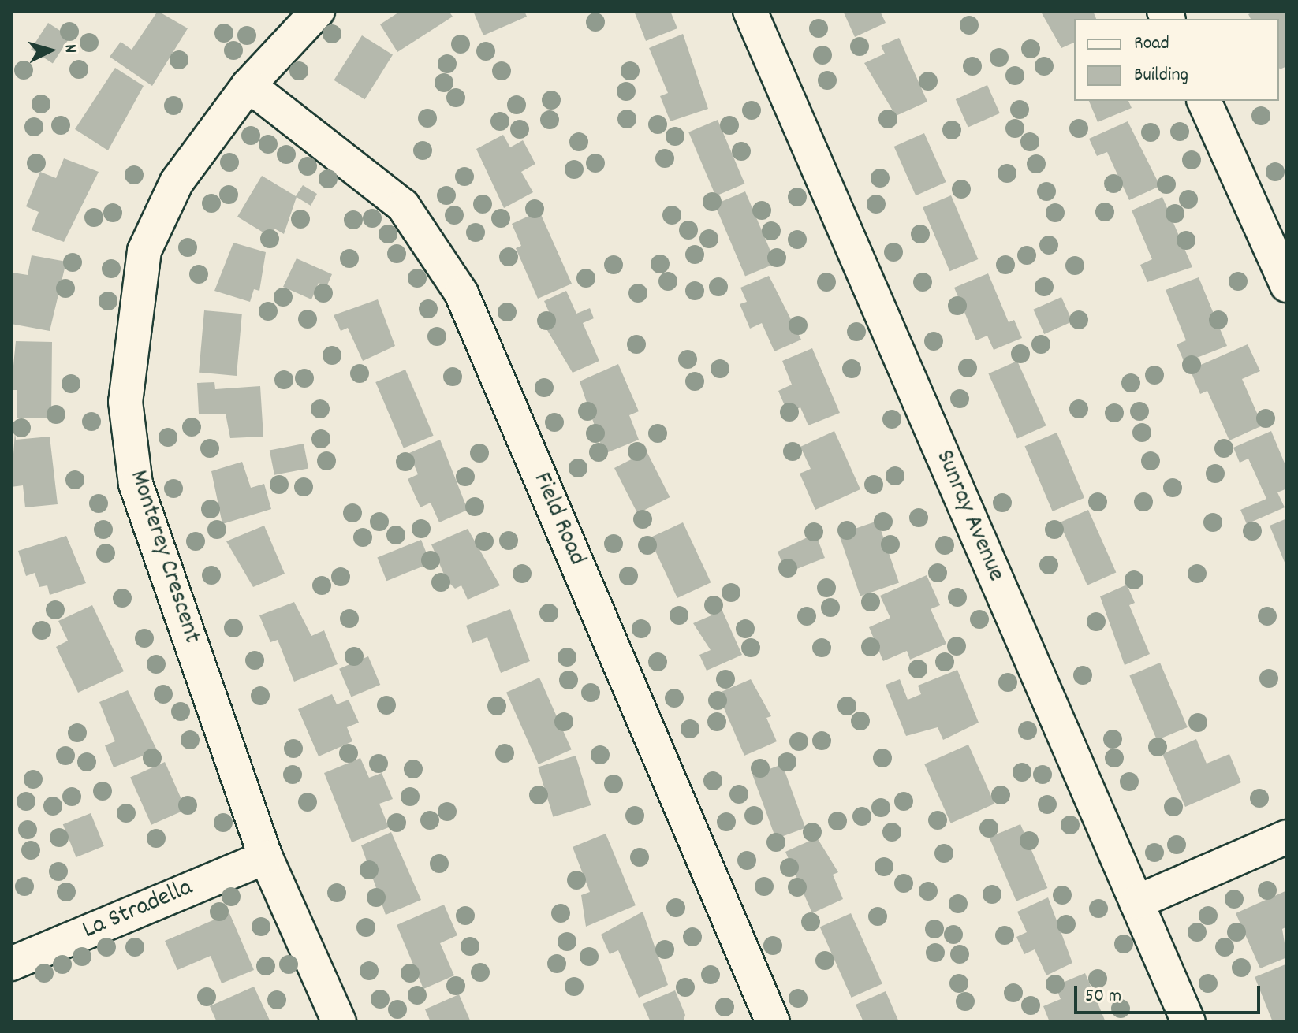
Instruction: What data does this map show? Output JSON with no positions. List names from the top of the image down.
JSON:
{
  "streets": {
    "street": [
      "Sunray Avenue",
      "Field Road",
      "Monterey Crescent",
      "La Stradella"
    ]
  },
  "crossings": [
    ["Field Road", "Monterey Crescent"],
    ["Monterey Crescent", "La Stradella"]
  ],
  "legend": ["Road", "Building"],
  "scale_bar": "50 m",
  "north": "right"
}
